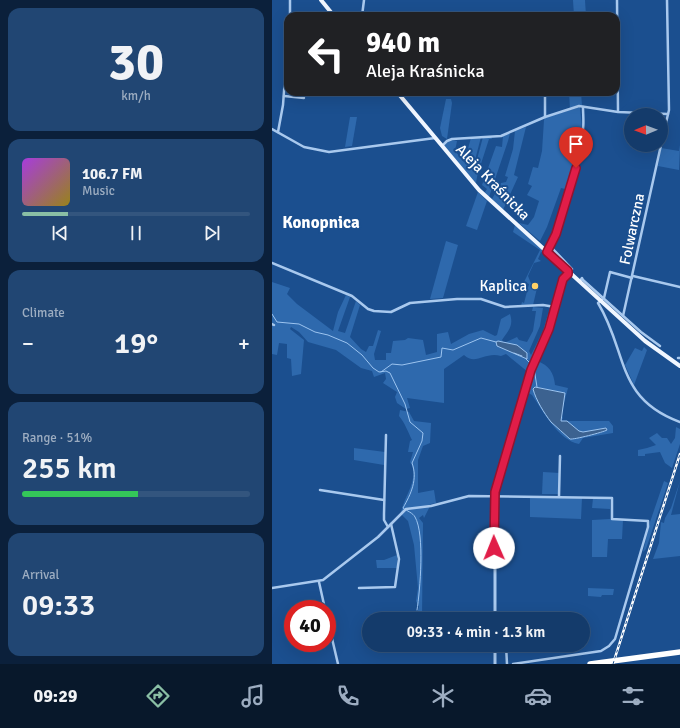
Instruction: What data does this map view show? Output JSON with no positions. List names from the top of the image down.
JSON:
{
  "streets": {
    "main road": ["Aleja Kraśnicka"],
    "street": ["Folwarczna"]
  },
  "crossings": [
    ["Aleja Kraśnicka", "Folwarczna"]
  ],
  "districts": ["Konopnica"],
  "places": ["Kaplica"],
  "north": "left",
  "page": {
    "tile": [
      ["30", "km/h"],
      "Climate",
      ["Range · 51%", "255 km"],
      ["Arrival", "09:33"]
    ],
    "turn": ["940 m", "Aleja Kraśnicka"],
    "song": ["106.7 FM", "Music"],
    "heat": ["−", "19°", "+"],
    "limit": "40",
    "trip": "09:33 · 4 min · 1.3 km",
    "tabs": "09:29"
  }
}
